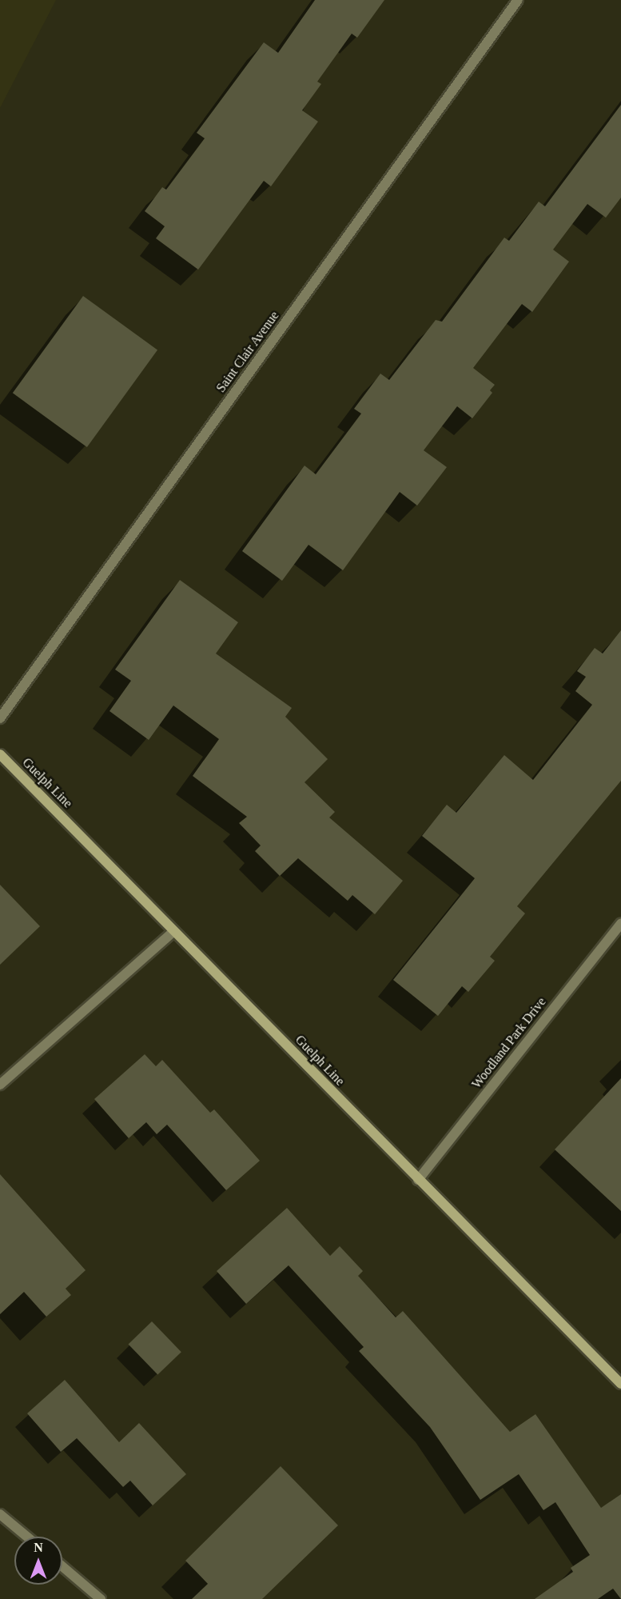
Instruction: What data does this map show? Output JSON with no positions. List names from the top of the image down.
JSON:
{
  "streets": {
    "main road": ["Guelph Line"],
    "street": ["Saint Clair Avenue", "Woodland Park Drive"]
  },
  "crossings": [
    ["Guelph Line", "Woodland Park Drive"]
  ],
  "north": "top"
}
